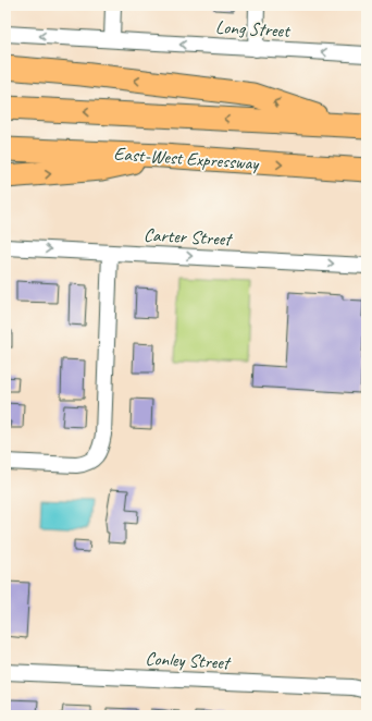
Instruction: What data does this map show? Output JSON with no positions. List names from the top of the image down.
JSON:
{
  "streets": {
    "highway": ["East-West Expressway"],
    "street": ["Long Street", "Carter Street", "Conley Street"]
  },
  "one_way": ["Long Street", "Carter Street"]
}
